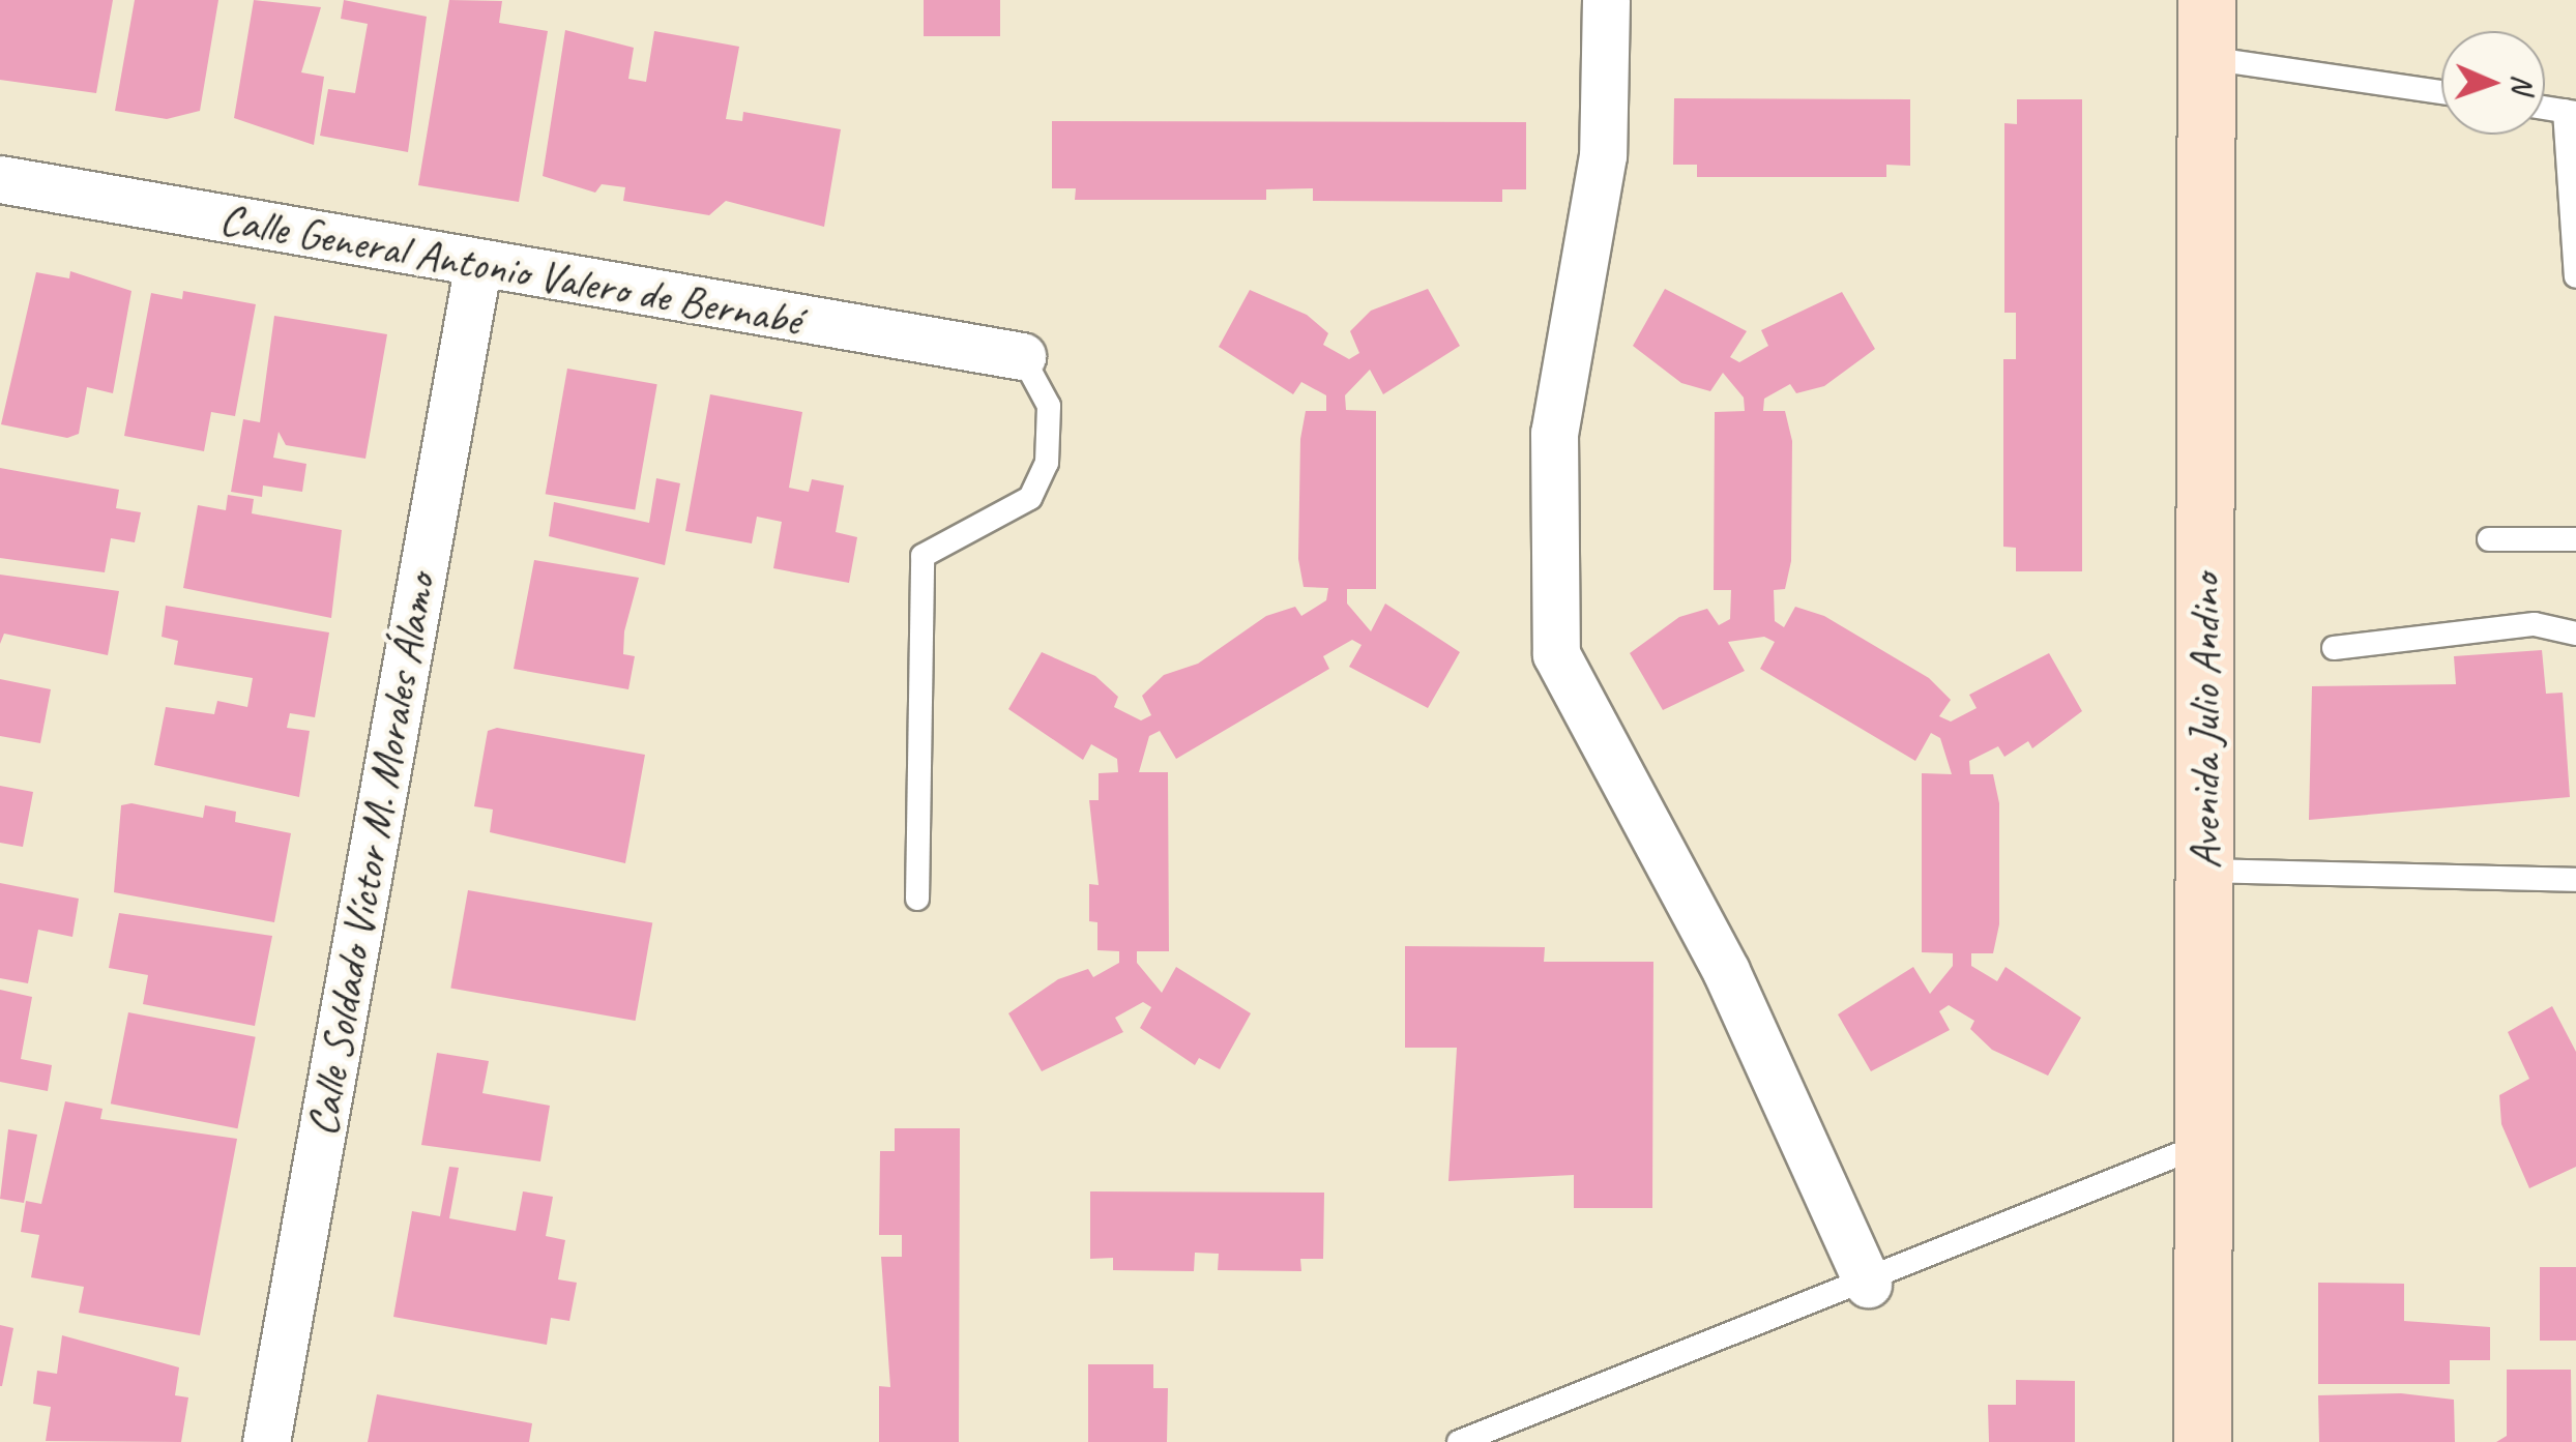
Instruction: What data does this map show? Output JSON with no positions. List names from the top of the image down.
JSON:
{
  "streets": {
    "street": ["Calle General Antonio Valero de Bernabé", "Avenida Julio Andino", "Calle Soldado Víctor M. Morales Álamo"]
  },
  "crossings": [
    ["Calle General Antonio Valero de Bernabé", "Calle Soldado Víctor M. Morales Álamo"]
  ],
  "north": "right"
}
